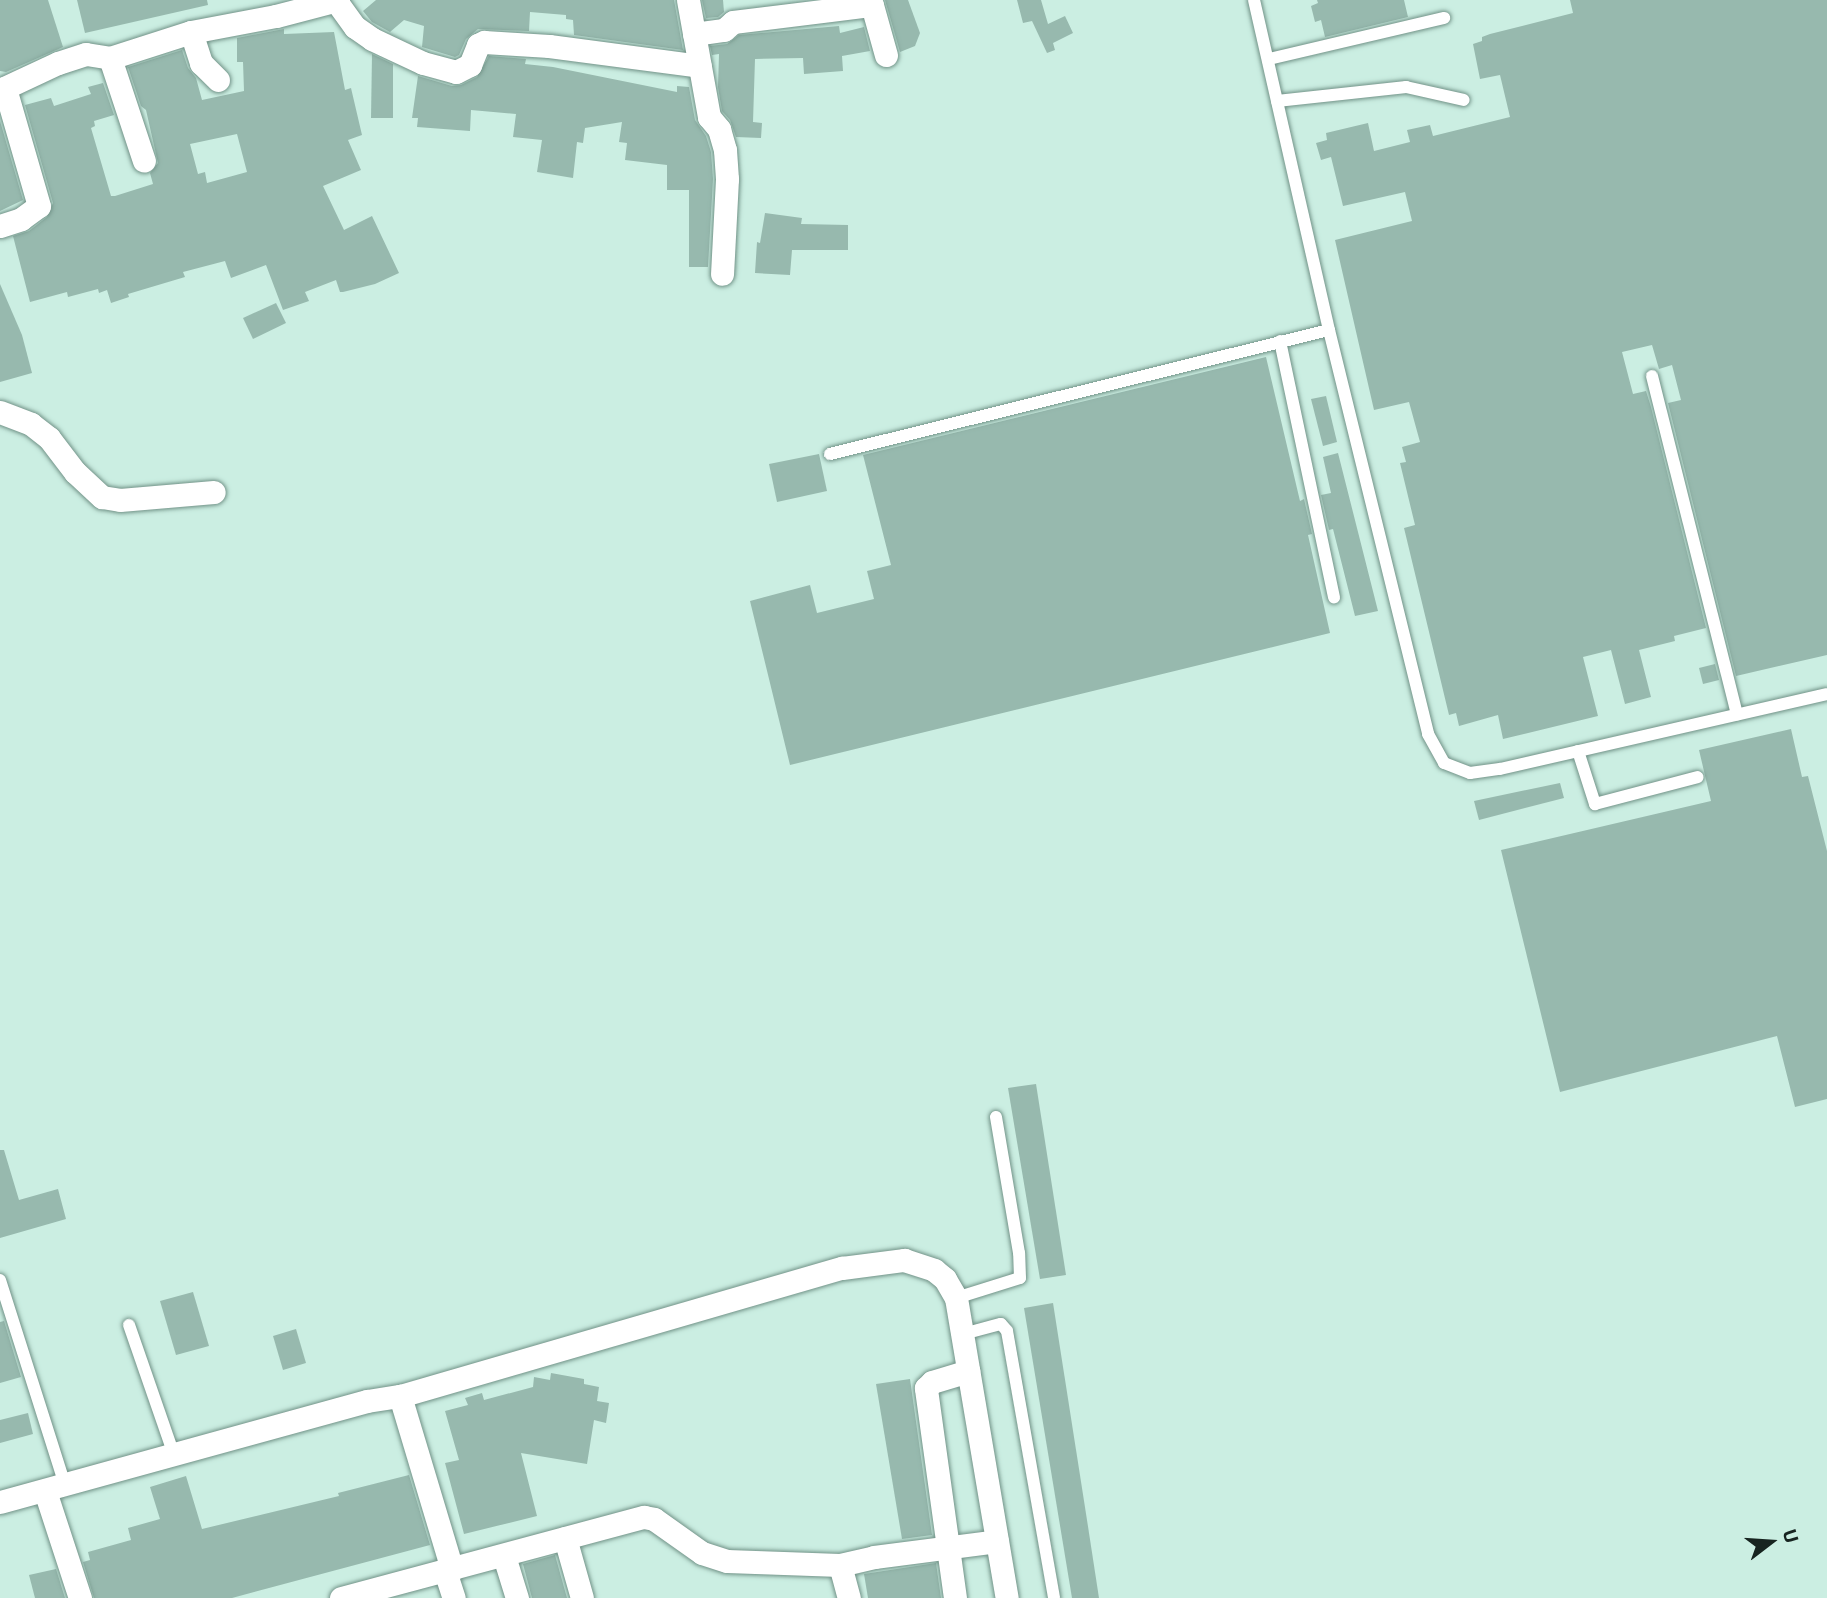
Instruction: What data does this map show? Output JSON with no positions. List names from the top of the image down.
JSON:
{
  "north": "right"
}
